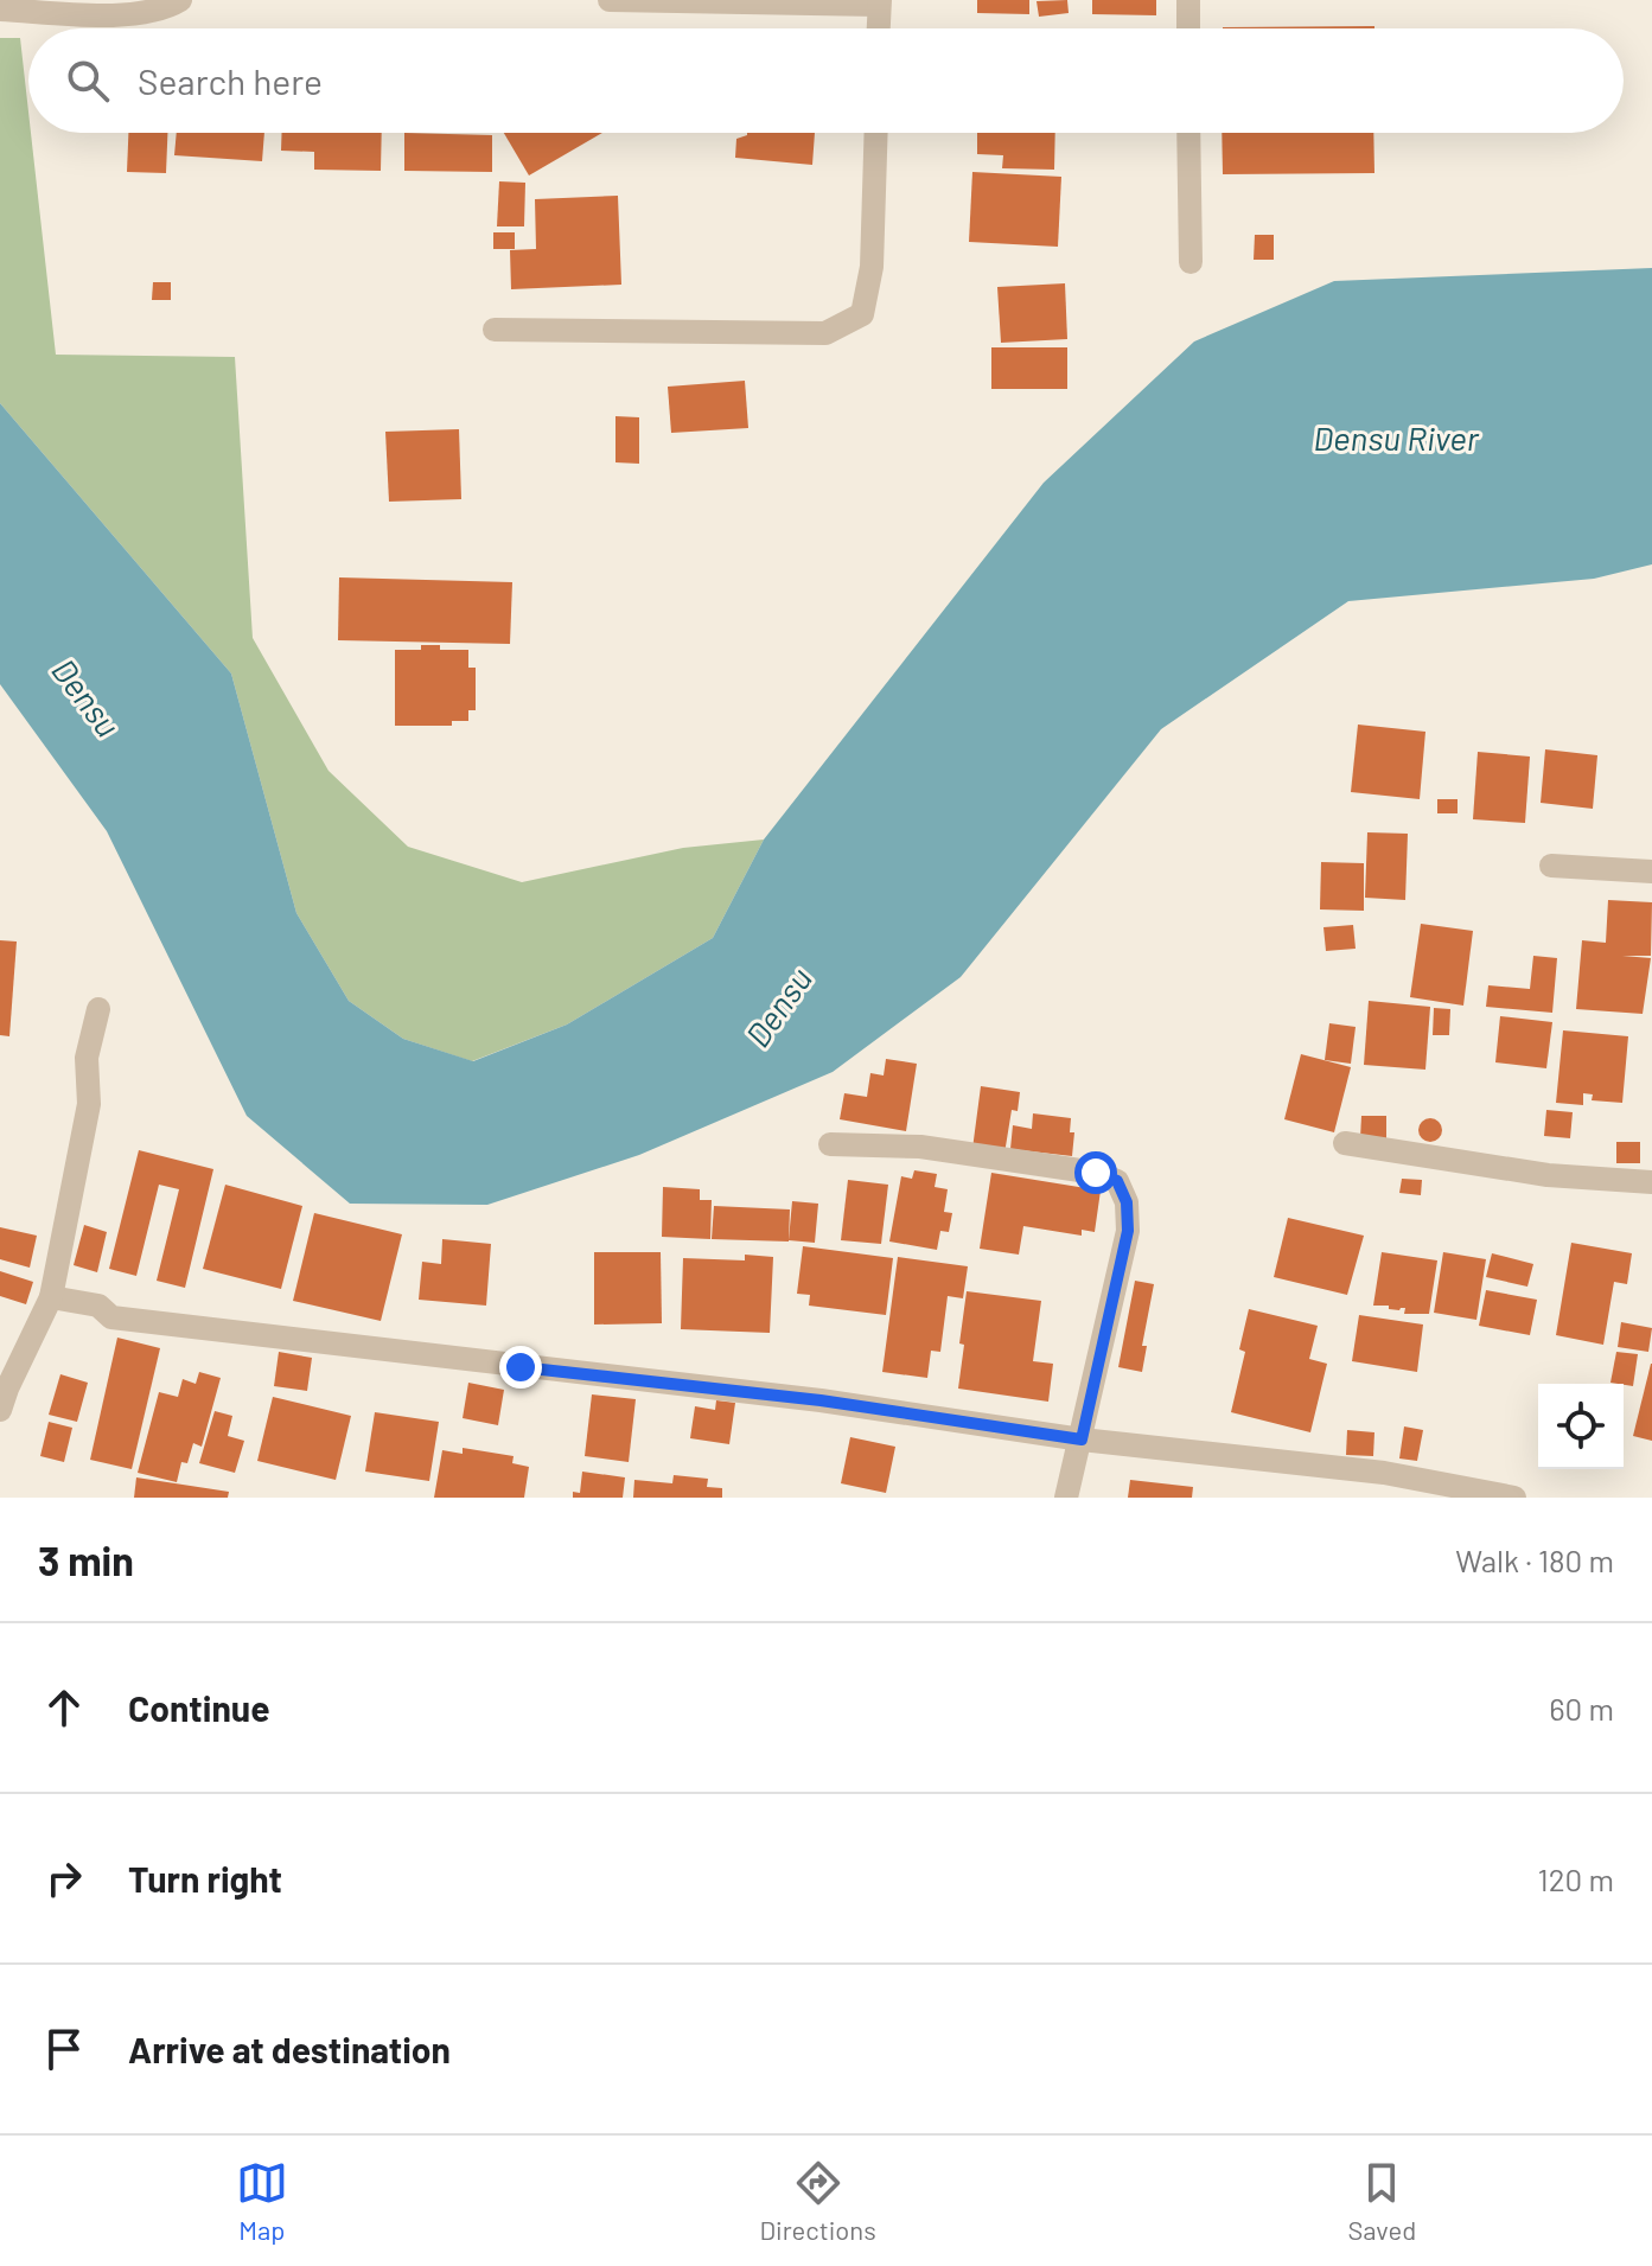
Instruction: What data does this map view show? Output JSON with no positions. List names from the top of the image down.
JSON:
{
  "water": ["Densu River", "Densu"],
  "page": {
    "search": "Search here",
    "heading": ["3 min", "Walk · 180 m"],
    "list": [
      ["Continue", "60 m"],
      ["Turn right", "120 m"],
      "Arrive at destination"
    ],
    "nav": ["Map", "Directions", "Saved"]
  }
}
